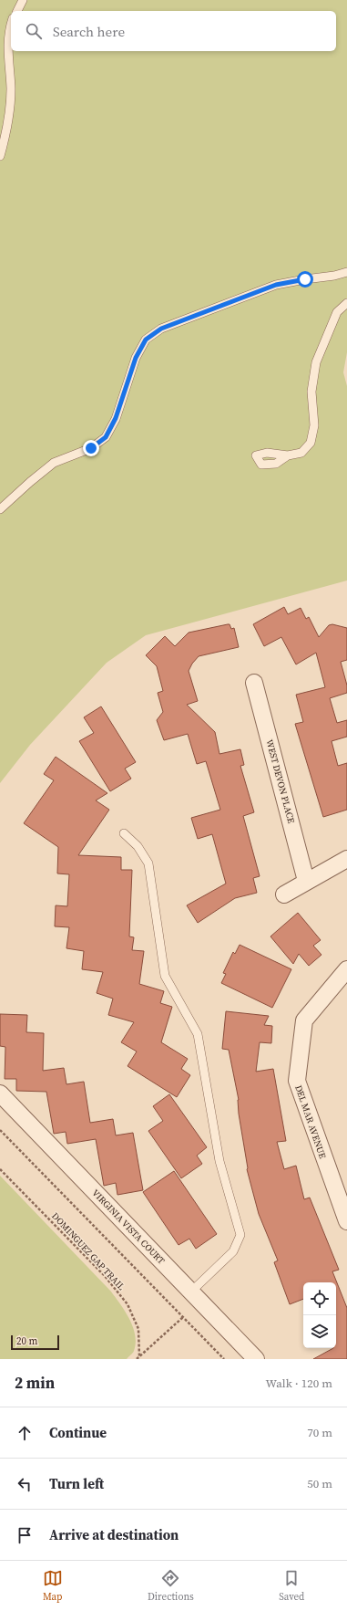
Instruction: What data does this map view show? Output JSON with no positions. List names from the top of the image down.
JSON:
{
  "streets": {
    "street": ["WEST DEVON PLACE", "DEL MAR AVENUE", "VIRGINIA VISTA COURT"],
    "path": ["DOMINGUEZ GAP TRAIL"]
  },
  "scale_bar": "20 m",
  "page": {
    "search": "Search here",
    "scale": "20 m",
    "heading": ["2 min", "Walk · 120 m"],
    "list": [
      ["Continue", "70 m"],
      ["Turn left", "50 m"],
      "Arrive at destination"
    ],
    "nav": ["Map", "Directions", "Saved"]
  }
}
